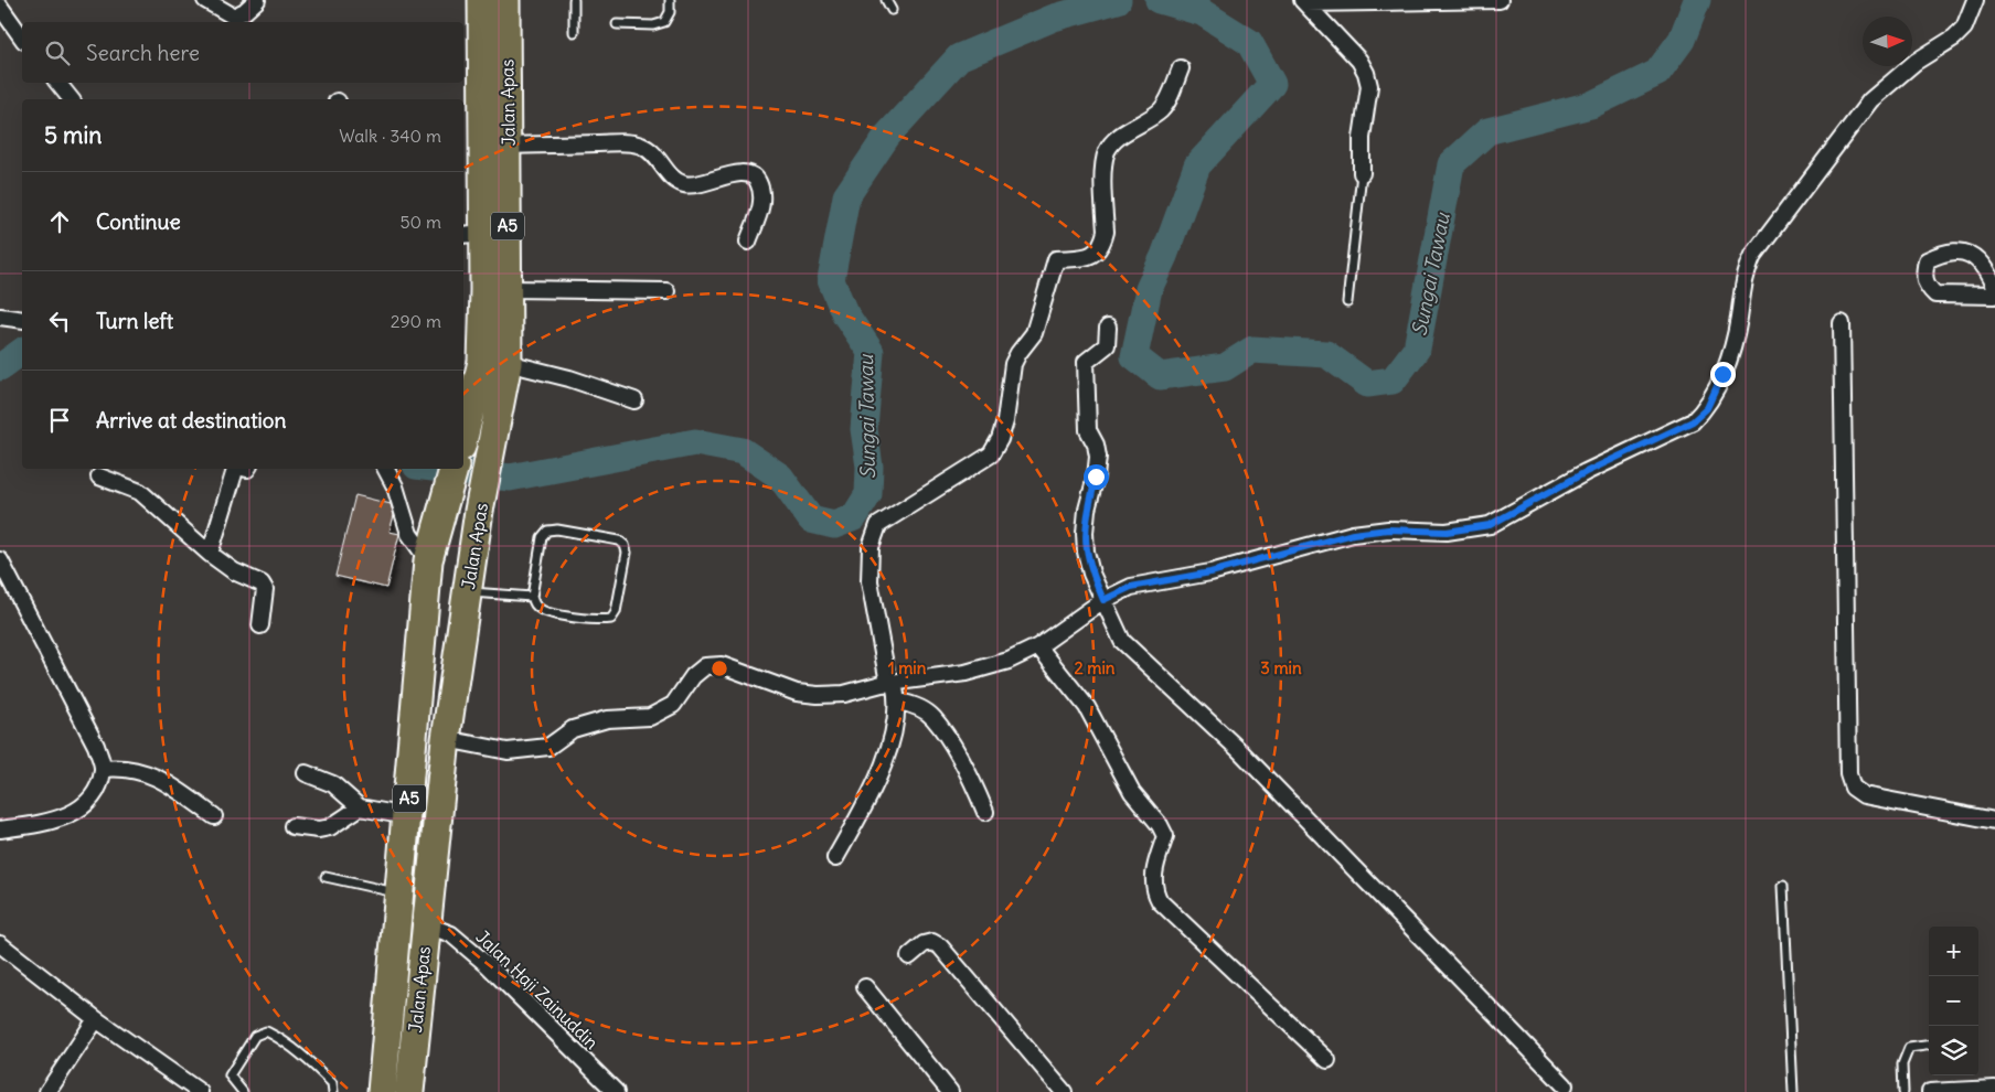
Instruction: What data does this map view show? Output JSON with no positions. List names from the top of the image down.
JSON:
{
  "streets": {
    "highway": ["Jalan Apas", "A5"],
    "street": ["Jalan Haji Zainuddin"]
  },
  "crossings": [
    ["Jalan Apas", "Jalan Haji Zainuddin"]
  ],
  "water": ["Sungai Tawau"],
  "north": "right",
  "page": {
    "search": "Search here",
    "heading": ["5 min", "Walk · 340 m"],
    "list": [
      ["Continue", "50 m"],
      ["Turn left", "290 m"],
      "Arrive at destination"
    ],
    "map_buttons": ["+", "−"]
  },
  "rings": ["1 min", "2 min", "3 min"]
}
